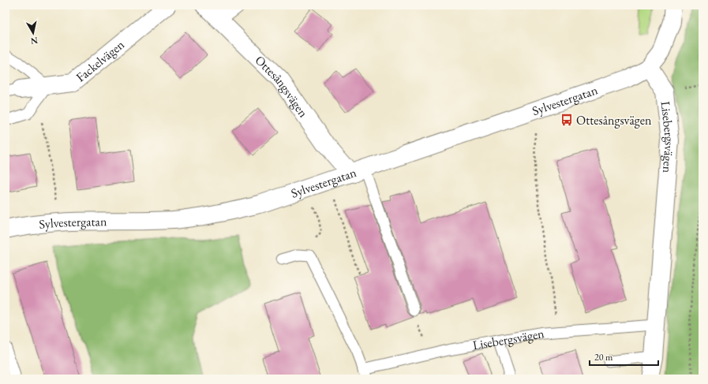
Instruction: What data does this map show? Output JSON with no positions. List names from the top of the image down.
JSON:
{
  "streets": {
    "street": [
      "Fackelvägen",
      "Ottesångsvägen",
      "Sylvestergatan",
      "Lisebergsvägen"
    ]
  },
  "crossings": [
    ["Ottesångsvägen", "Sylvestergatan"],
    ["Sylvestergatan", "Lisebergsvägen"]
  ],
  "places": {
    "bus stop": ["Ottesångsvägen"]
  },
  "scale_bar": "20 m",
  "north": "bottom"
}
